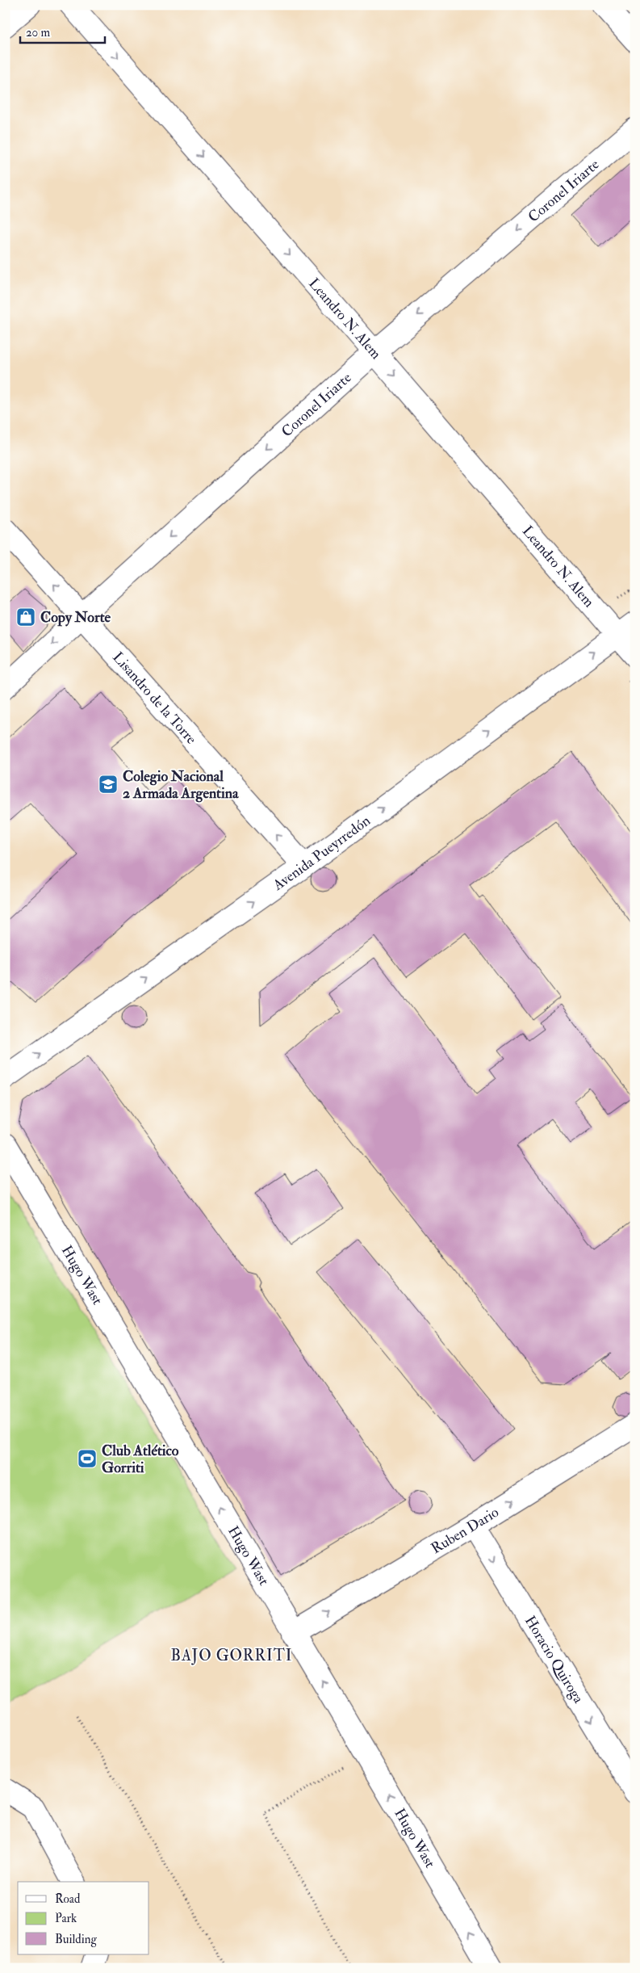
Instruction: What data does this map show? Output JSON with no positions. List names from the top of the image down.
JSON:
{
  "streets": {
    "street": [
      "Coronel Iriarte",
      "Leandro N. Alem",
      "Lisandro de la Torre",
      "Avenida Pueyrredón",
      "Hugo Wast",
      "Ruben Dario",
      "Horacio Quiroga"
    ]
  },
  "crossings": [
    ["Coronel Iriarte", "Leandro N. Alem"],
    ["Coronel Iriarte", "Lisandro de la Torre"],
    ["Leandro N. Alem", "Avenida Pueyrredón"],
    ["Lisandro de la Torre", "Avenida Pueyrredón"],
    ["Hugo Wast", "Ruben Dario"],
    ["Ruben Dario", "Horacio Quiroga"]
  ],
  "one_way": [
    "Coronel Iriarte",
    "Leandro N. Alem",
    "Lisandro de la Torre",
    "Avenida Pueyrredón",
    "Hugo Wast",
    "Ruben Dario",
    "Horacio Quiroga"
  ],
  "districts": ["BAJO GORRITI"],
  "places": {
    "shop": ["Copy Norte"],
    "school or university": ["Colegio Nacional 2 Armada Argentina"],
    "sports": ["Club Atlético Gorriti"]
  },
  "legend": ["Road", "Park", "Building"],
  "scale_bar": "20 m"
}
